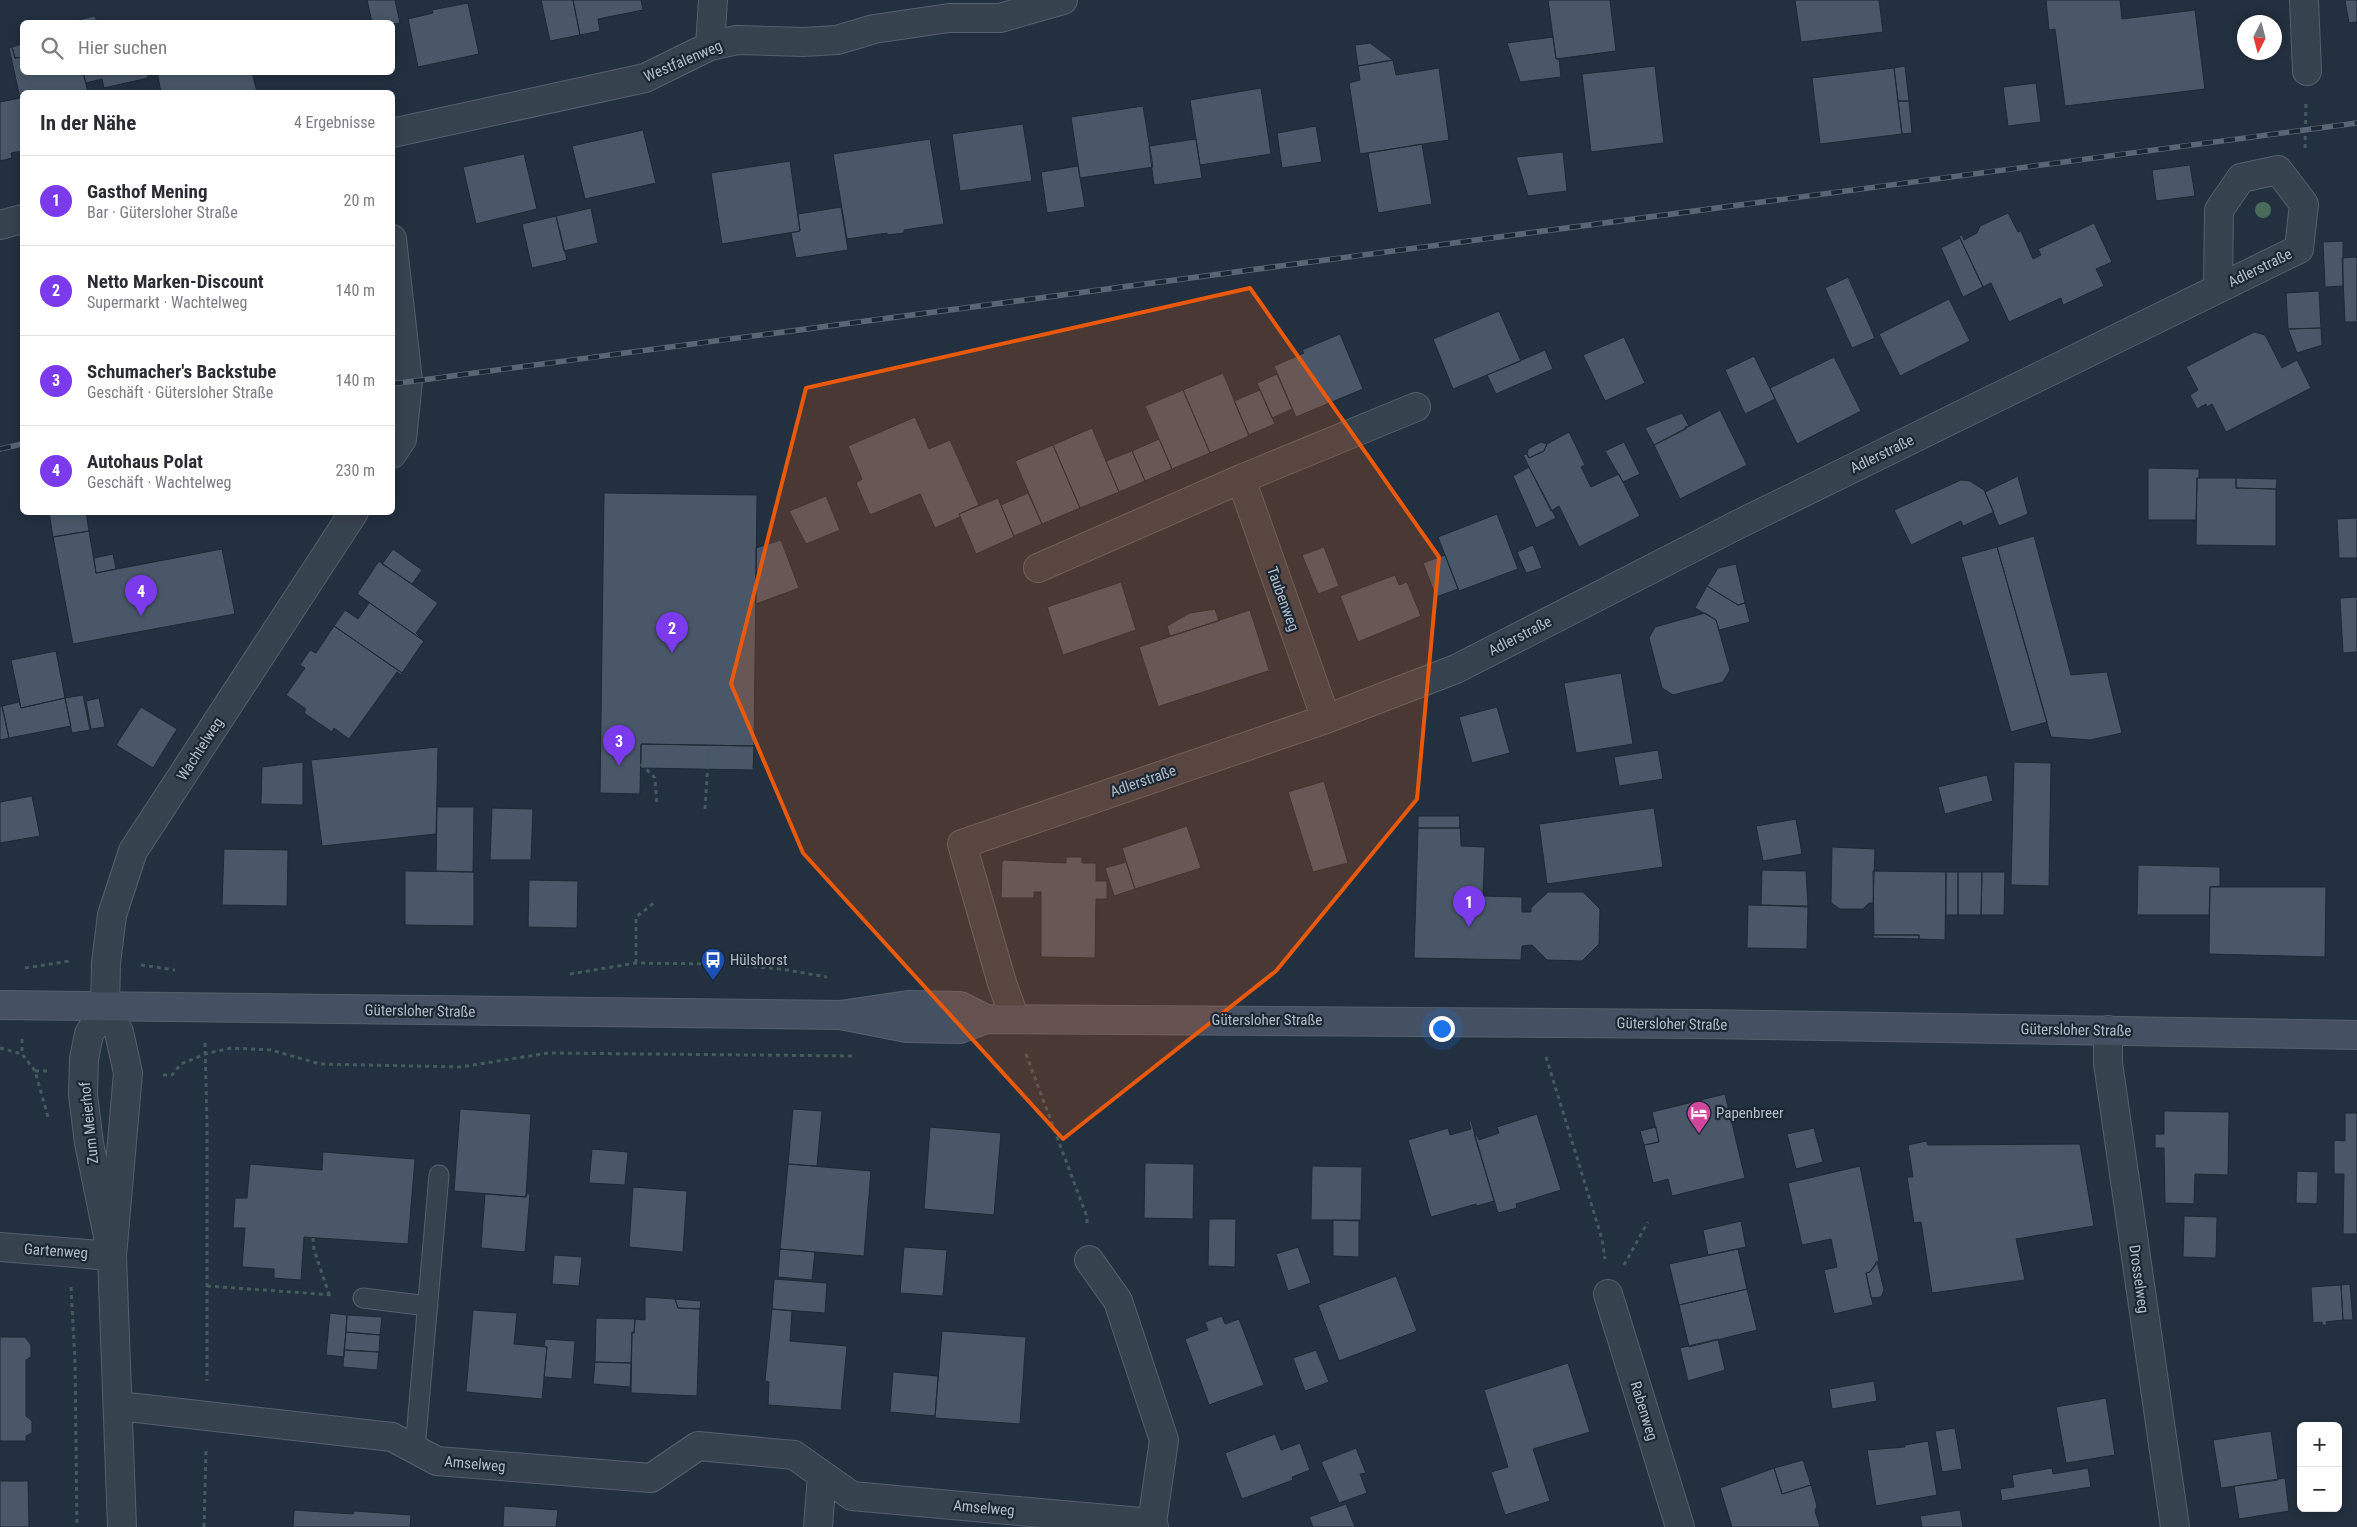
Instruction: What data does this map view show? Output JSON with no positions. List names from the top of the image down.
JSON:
{
  "streets": {
    "main road": ["Gütersloher Straße"],
    "street": [
      "Westfalenweg",
      "Adlerstraße",
      "Taubenweg",
      "Wachtelweg",
      "Zum Meierhof",
      "Gartenweg",
      "Drosselweg",
      "Rabenweg",
      "Amselweg"
    ]
  },
  "crossings": [
    ["Adlerstraße", "Taubenweg"],
    ["Adlerstraße", "Gütersloher Straße"],
    ["Wachtelweg", "Gütersloher Straße"],
    ["Wachtelweg", "Zum Meierhof"],
    ["Gütersloher Straße", "Zum Meierhof"],
    ["Gütersloher Straße", "Drosselweg"],
    ["Zum Meierhof", "Gartenweg"],
    ["Zum Meierhof", "Amselweg"]
  ],
  "places": {
    "bus stop": ["Hülshorst"],
    "hotel": ["Papenbreer"]
  },
  "north": "bottom",
  "page": {
    "search": "Hier suchen",
    "heading": ["In der Nähe", "4 Ergebnisse"],
    "list": [
      {
        "mark": "1",
        "name": "Gasthof Mening",
        "note": "Bar · Gütersloher Straße",
        "value": "20 m"
      },
      {
        "mark": "2",
        "name": "Netto Marken-Discount",
        "note": "Supermarkt · Wachtelweg",
        "value": "140 m"
      },
      {
        "mark": "3",
        "name": "Schumacher's Backstube",
        "note": "Geschäft · Gütersloher Straße",
        "value": "140 m"
      },
      {
        "mark": "4",
        "name": "Autohaus Polat",
        "note": "Geschäft · Wachtelweg",
        "value": "230 m"
      }
    ],
    "pins": [
      "4",
      "2",
      "3",
      "1"
    ],
    "map_buttons": ["+", "−"]
  }
}
